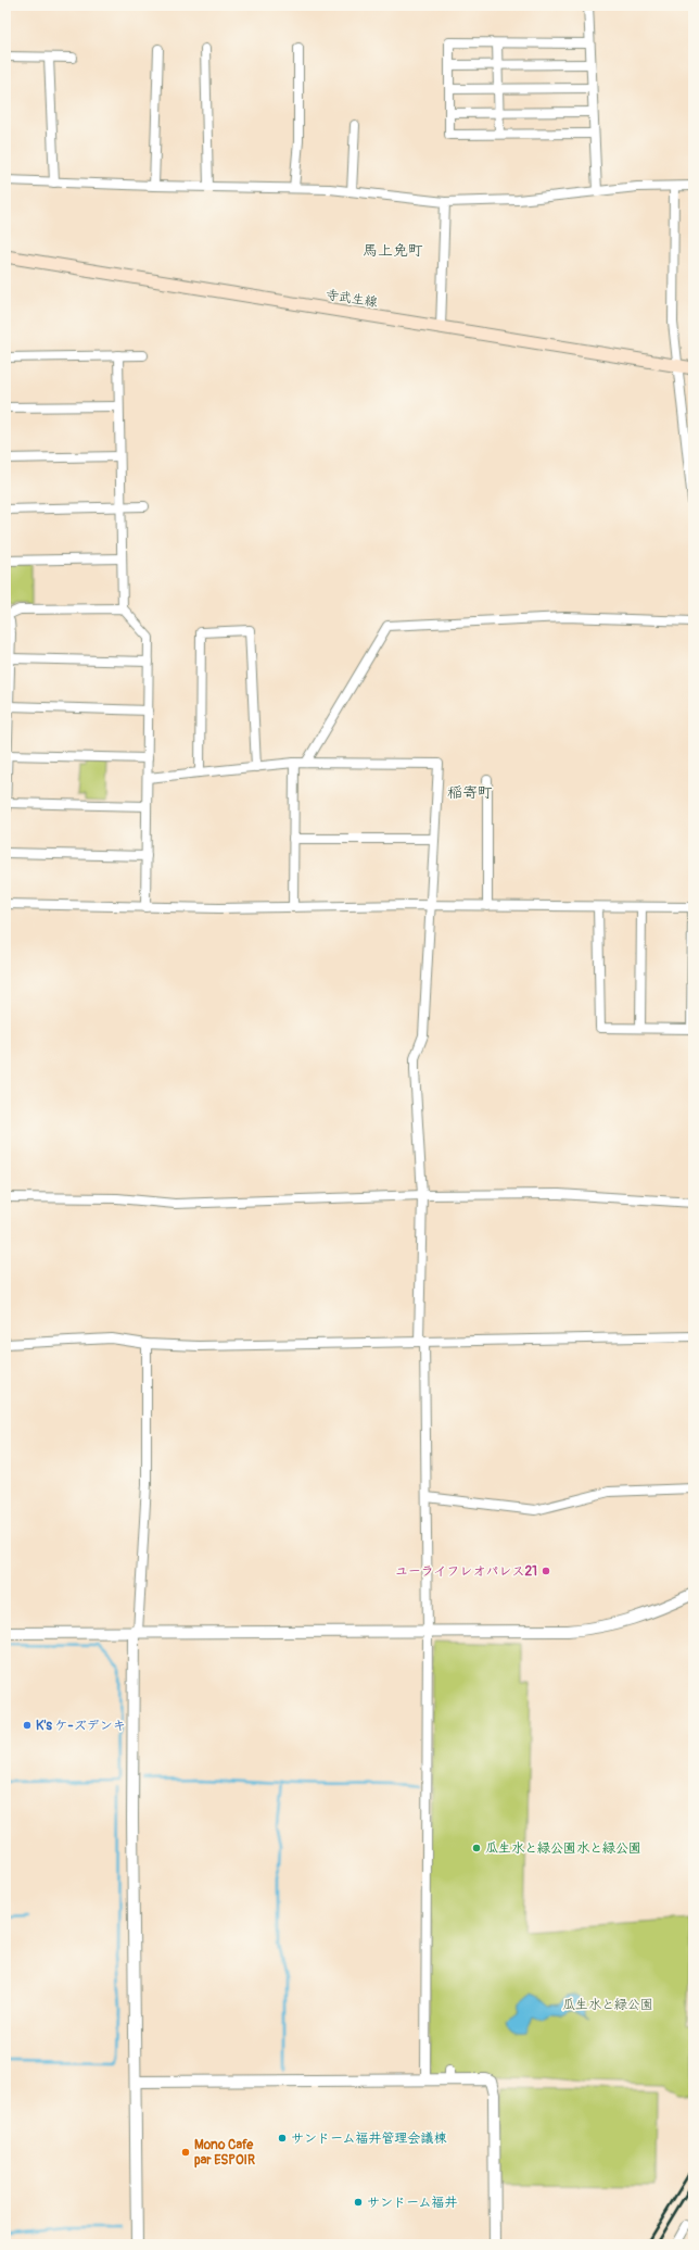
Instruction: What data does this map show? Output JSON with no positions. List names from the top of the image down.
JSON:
{
  "streets": {
    "main road": ["寺武生線"]
  },
  "districts": ["馬上免町", "稲寄町"],
  "parks": ["瓜生水と緑公園"],
  "places": [
    "ユーライフレオパレス21",
    "K's ケ-ズデンキ",
    "瓜生水と緑公園水と緑公園",
    "サンドーム福井管理会議棟",
    "Mono Cafe par ESPOIR",
    "サンドーム福井"
  ]
}
